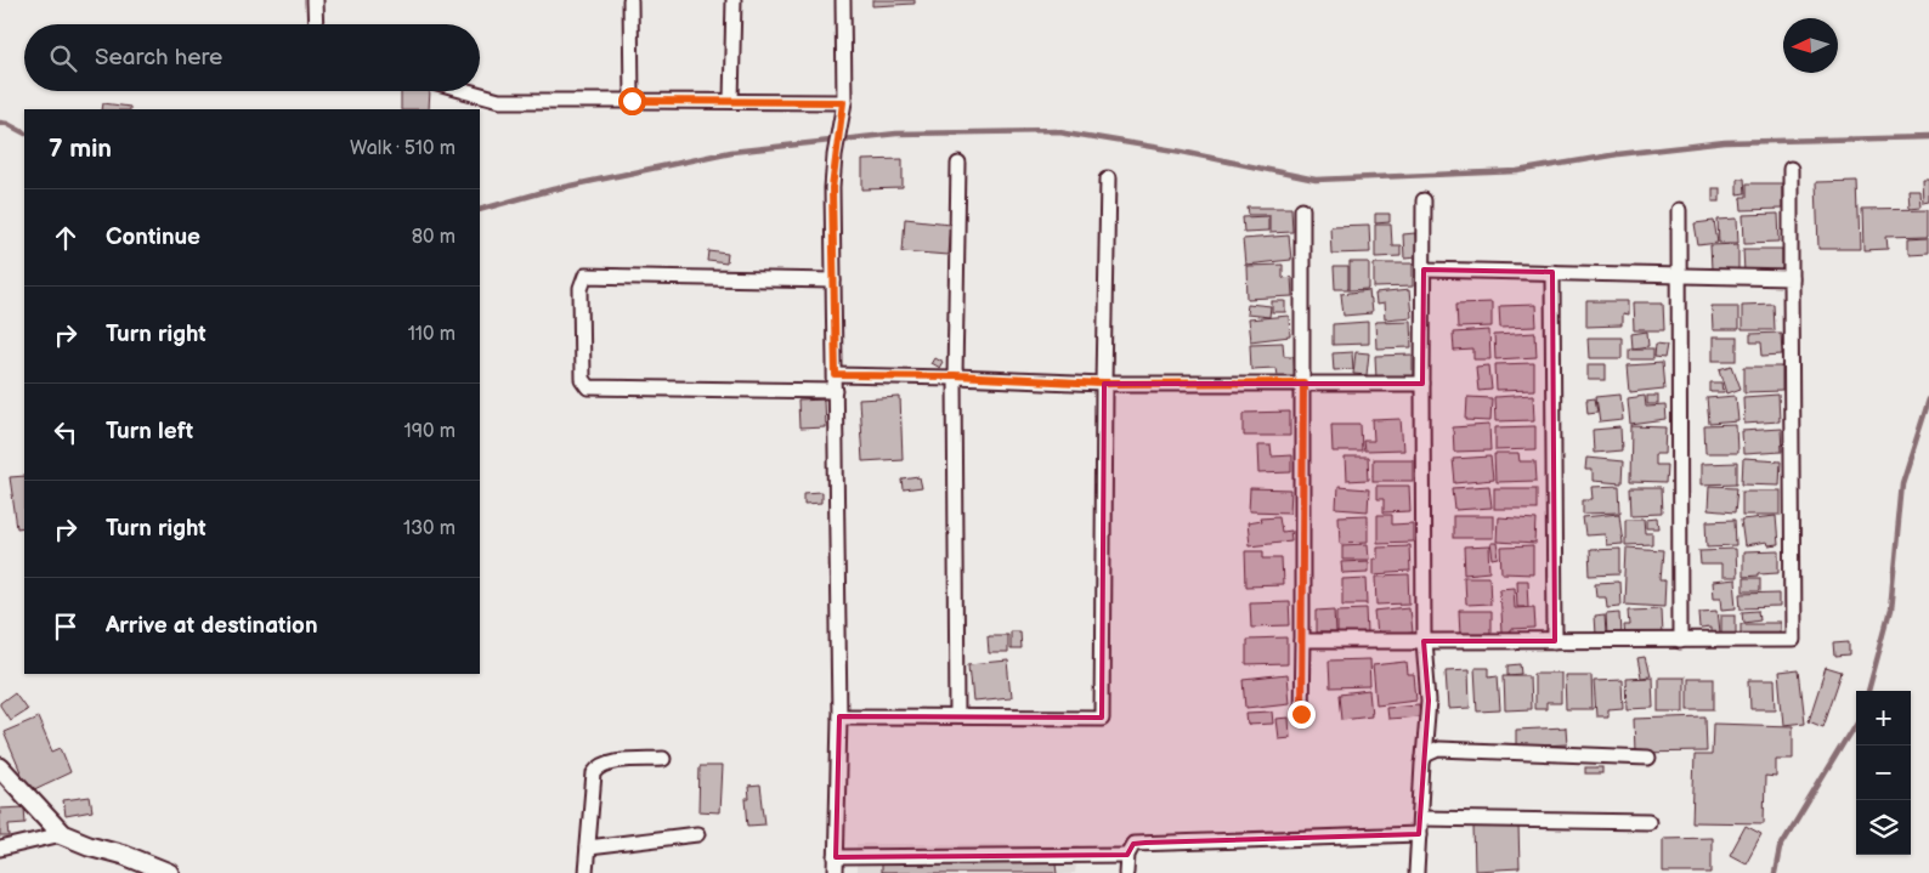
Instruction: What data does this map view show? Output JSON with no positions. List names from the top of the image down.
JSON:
{
  "north": "left",
  "page": {
    "search": "Search here",
    "heading": ["7 min", "Walk · 510 m"],
    "list": [
      ["Continue", "80 m"],
      ["Turn right", "110 m"],
      ["Turn left", "190 m"],
      ["Turn right", "130 m"],
      "Arrive at destination"
    ],
    "map_buttons": ["+", "−"]
  }
}
